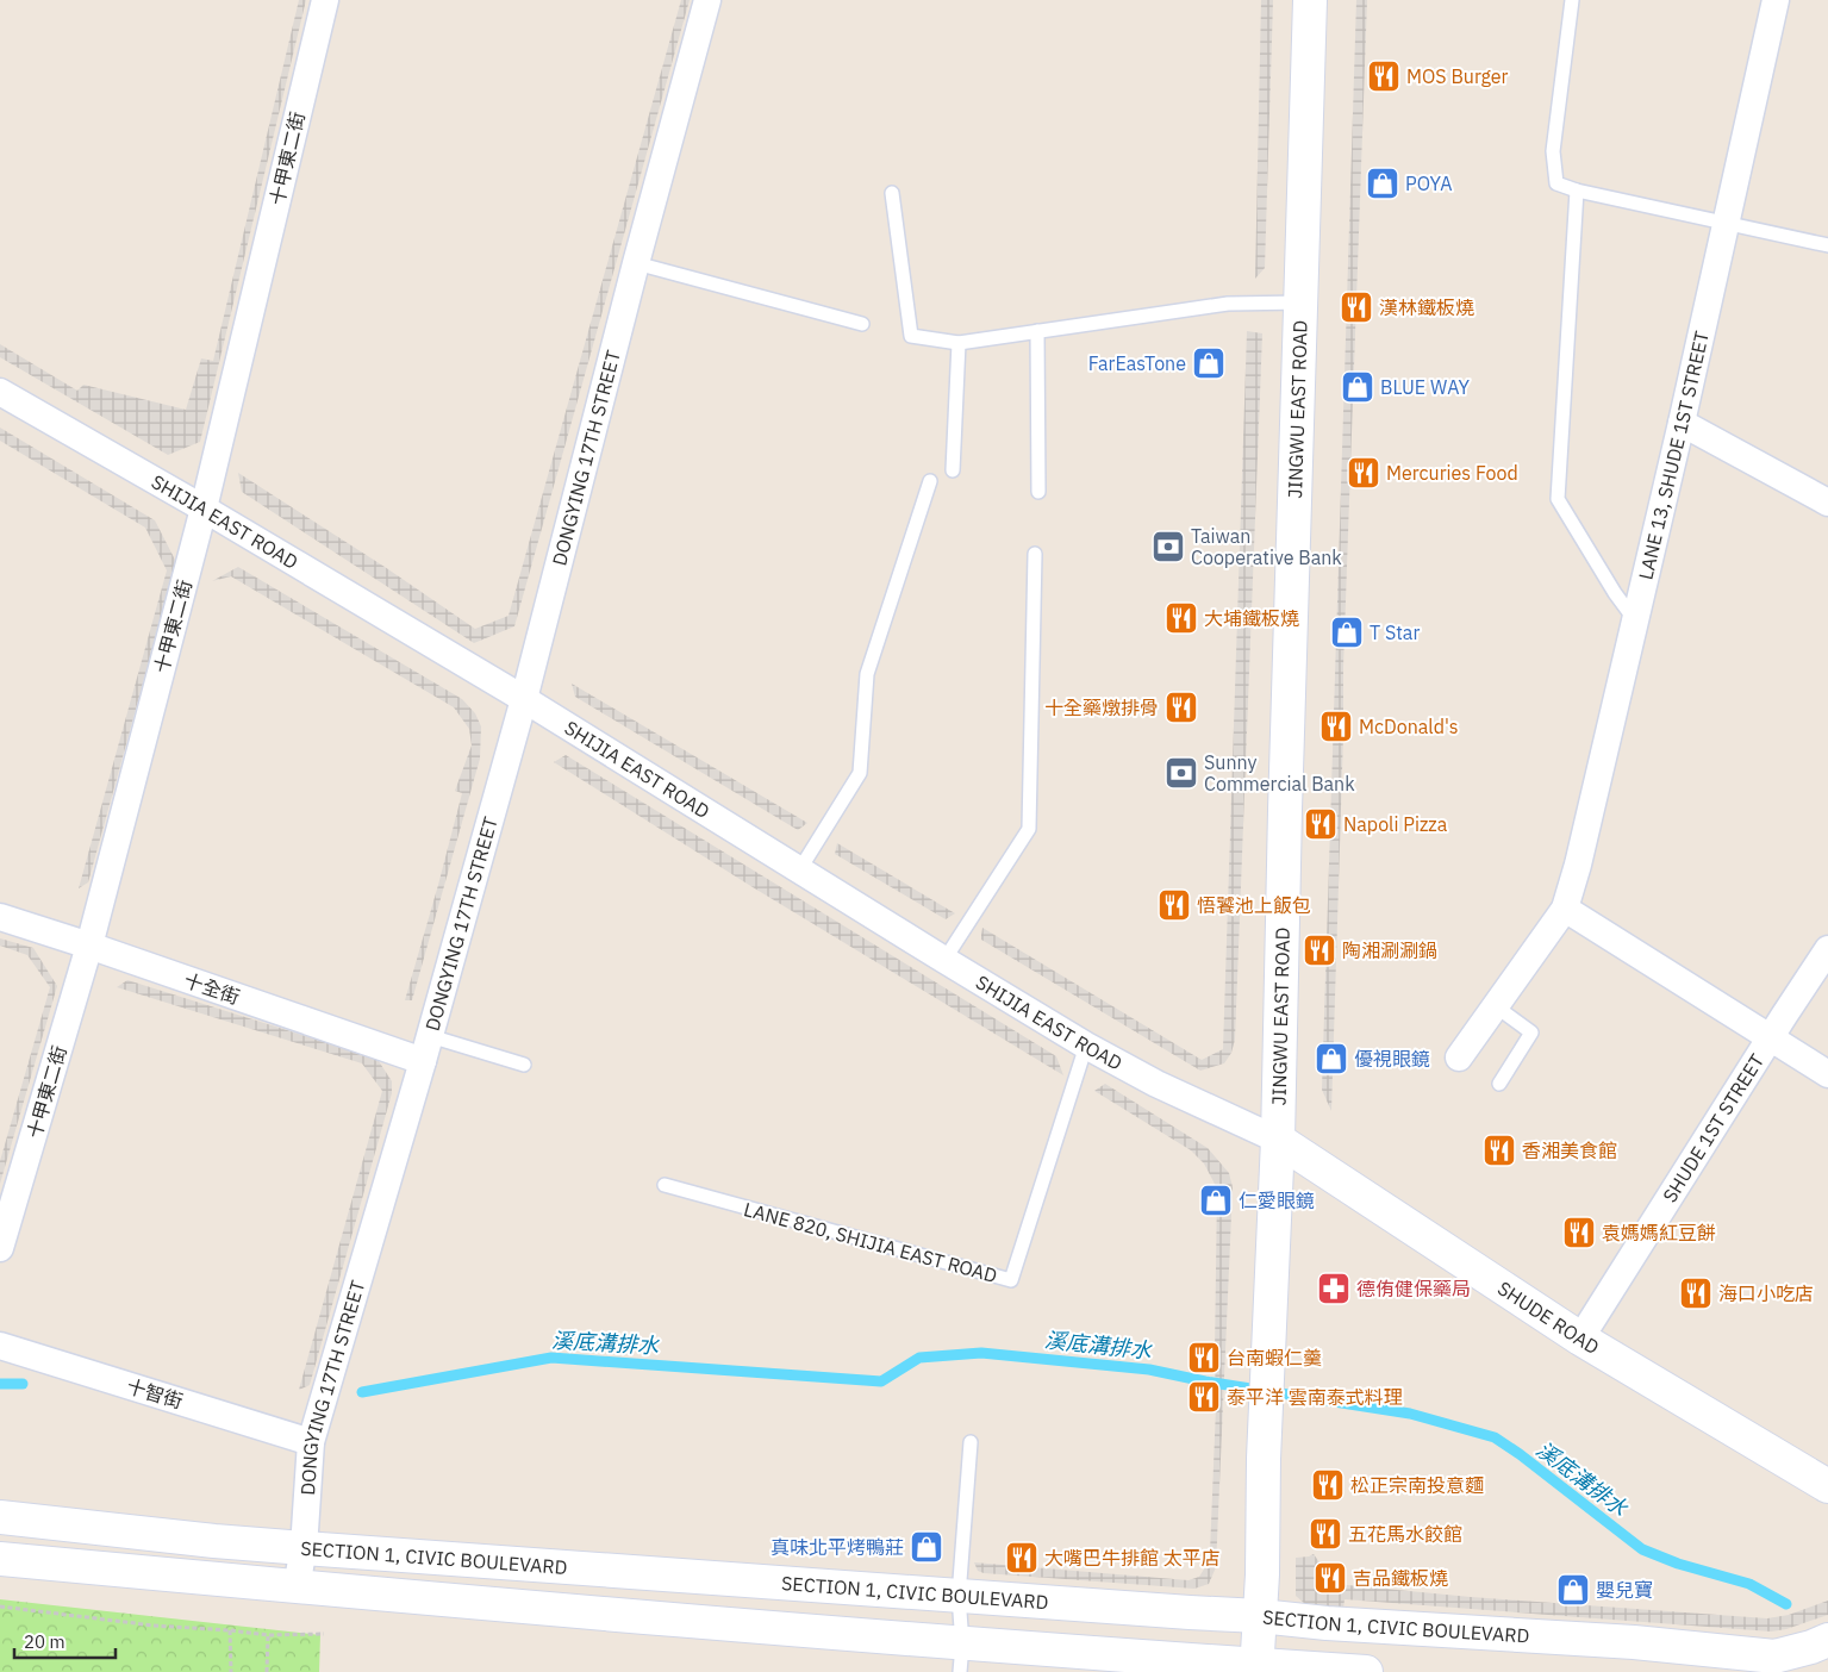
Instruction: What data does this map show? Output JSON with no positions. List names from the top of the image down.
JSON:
{
  "streets": {
    "street": [
      "十甲東二街",
      "JINGWU EAST ROAD",
      "LANE 13, SHUDE 1ST STREET",
      "DONGYING 17TH STREET",
      "SHIJIA EAST ROAD",
      "十全街",
      "SHUDE 1ST STREET",
      "SHUDE ROAD",
      "十智街",
      "SECTION 1, CIVIC BOULEVARD"
    ],
    "lane": ["LANE 820, SHIJIA EAST ROAD"]
  },
  "crossings": [
    ["十甲東二街", "SHIJIA EAST ROAD"],
    ["十甲東二街", "十全街"],
    ["JINGWU EAST ROAD", "SHIJIA EAST ROAD"],
    ["JINGWU EAST ROAD", "SHUDE ROAD"],
    ["JINGWU EAST ROAD", "SECTION 1, CIVIC BOULEVARD"],
    ["DONGYING 17TH STREET", "SHIJIA EAST ROAD"],
    ["DONGYING 17TH STREET", "十全街"],
    ["DONGYING 17TH STREET", "十智街"],
    ["DONGYING 17TH STREET", "SECTION 1, CIVIC BOULEVARD"],
    ["SHIJIA EAST ROAD", "LANE 820, SHIJIA EAST ROAD"],
    ["SHIJIA EAST ROAD", "SHUDE ROAD"],
    ["SHUDE 1ST STREET", "SHUDE ROAD"]
  ],
  "water": ["溪底溝排水"],
  "places": {
    "restaurant": [
      "MOS Burger",
      "漢林鐵板燒",
      "Mercuries Food",
      "大埔鐵板燒",
      "十全藥燉排骨",
      "McDonald's",
      "Napoli Pizza",
      "悟饕池上飯包",
      "陶湘涮涮鍋",
      "香湘美食館",
      "袁媽媽紅豆餅",
      "海口小吃店",
      "台南蝦仁羹",
      "泰平洋 雲南泰式料理",
      "松正宗南投意麵",
      "五花馬水餃館",
      "大嘴巴牛排館 太平店",
      "吉品鐵板燒"
    ],
    "shop": [
      "POYA",
      "FarEasTone",
      "BLUE WAY",
      "T Star",
      "優視眼鏡",
      "仁愛眼鏡",
      "真味北平烤鴨莊",
      "嬰兒寶"
    ],
    "bank": ["Taiwan Cooperative Bank", "Sunny Commercial Bank"],
    "pharmacy": ["德侑健保藥局"]
  },
  "scale_bar": "20 m"
}
